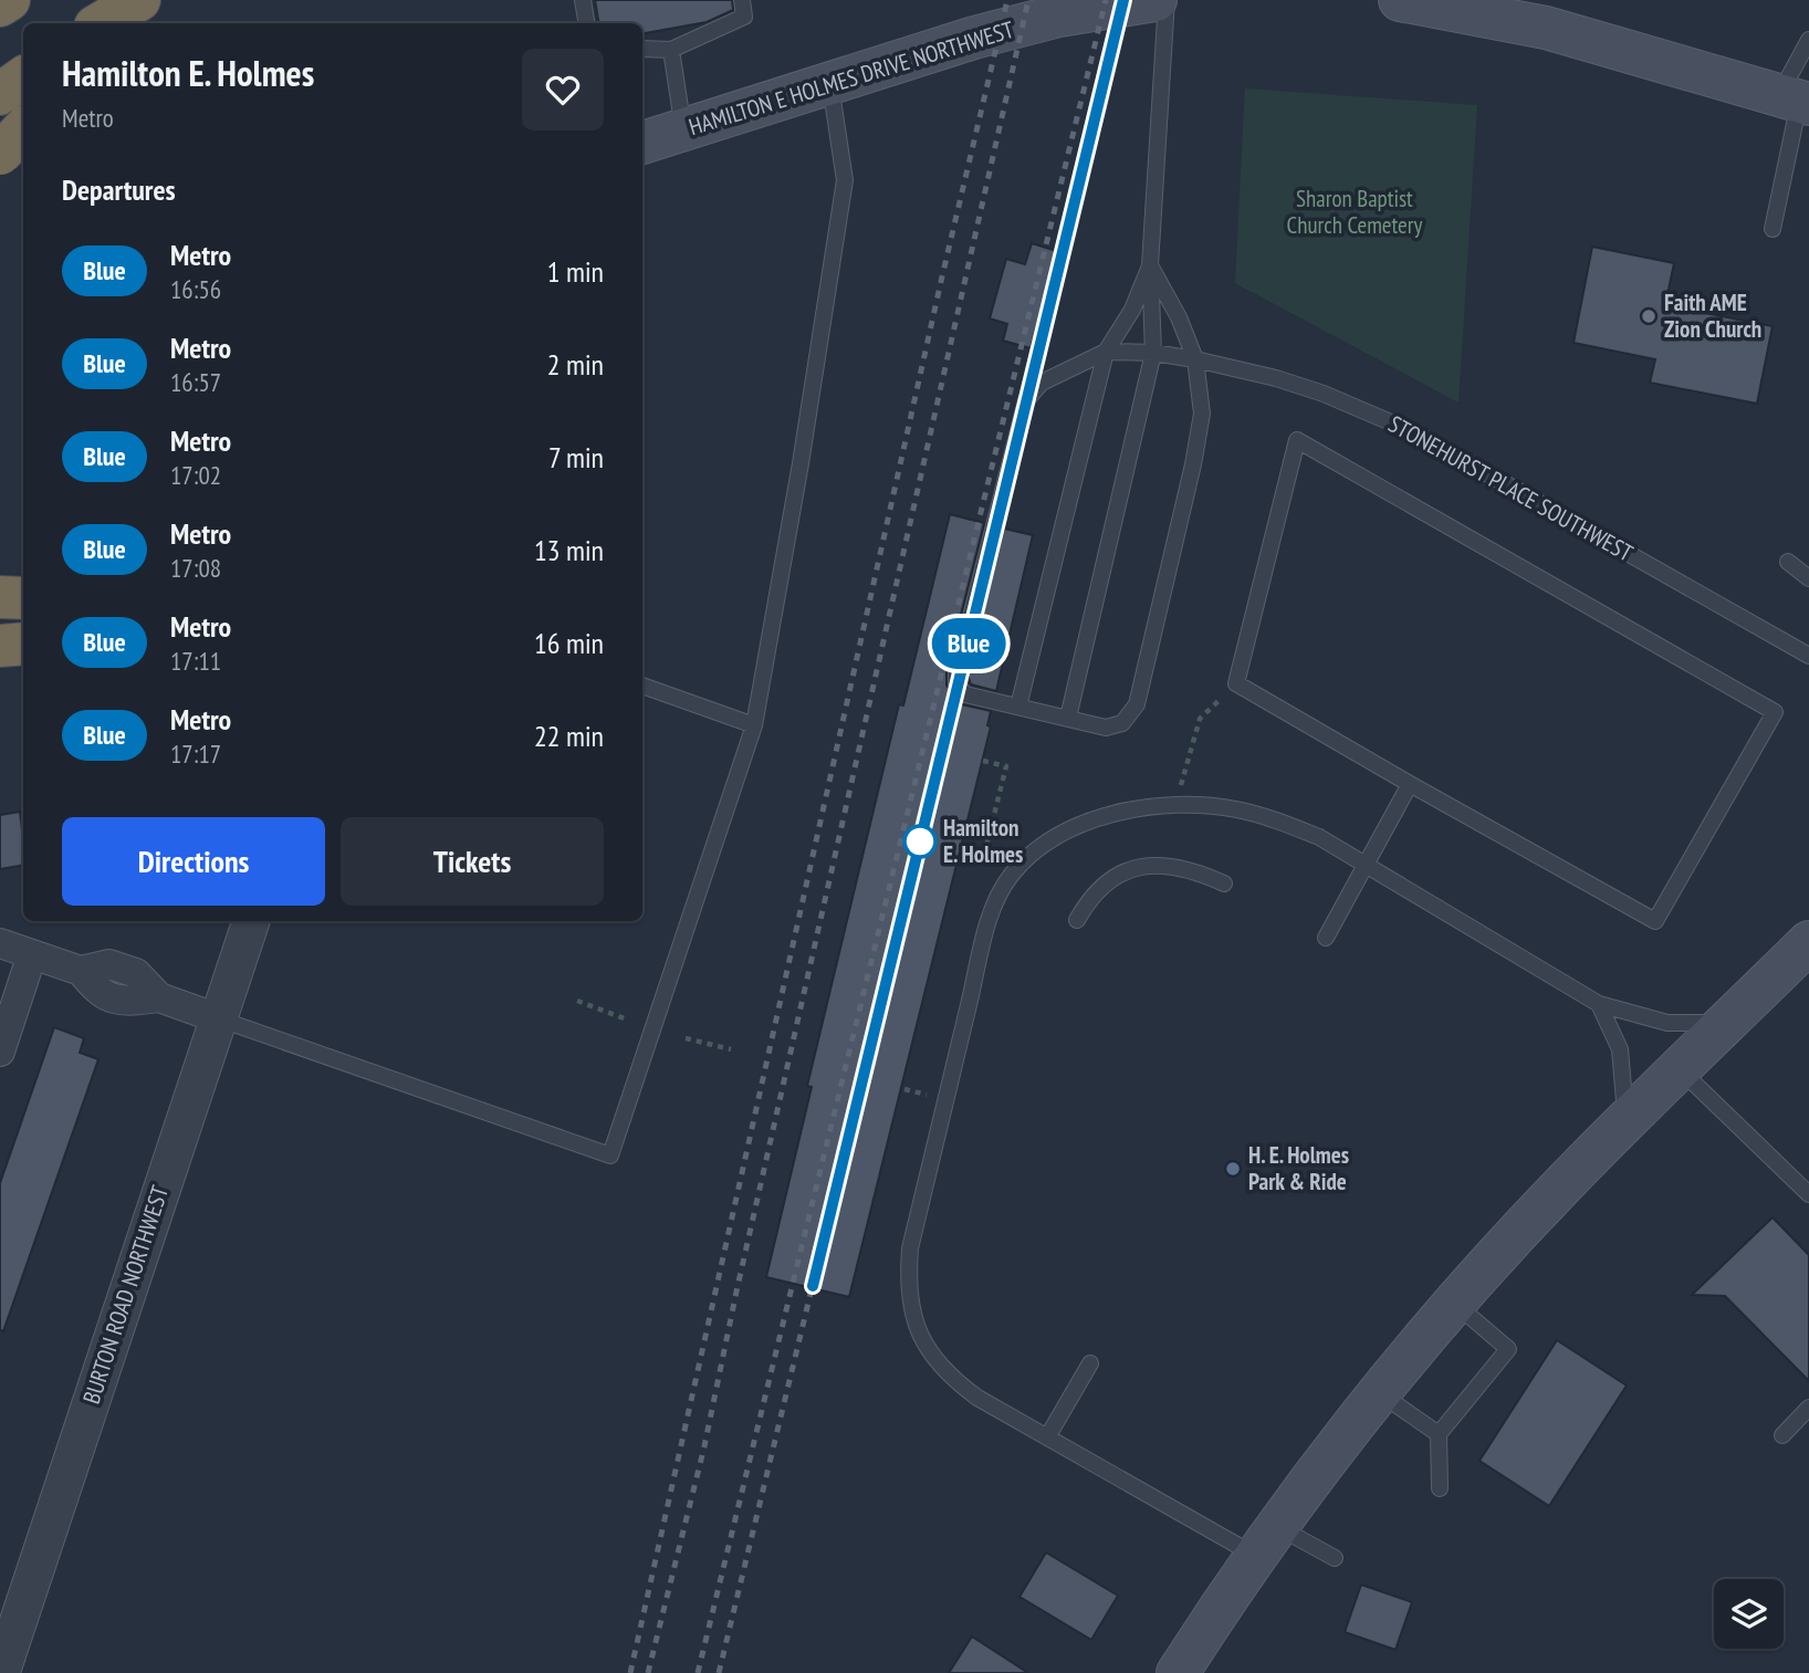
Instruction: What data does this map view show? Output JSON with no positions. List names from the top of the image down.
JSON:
{
  "streets": {
    "main road": ["HAMILTON E HOLMES DRIVE NORTHWEST"],
    "street": ["BURTON ROAD NORTHWEST"],
    "lane": ["STONEHURST PLACE SOUTHWEST"]
  },
  "parks": ["Sharon Baptist Church Cemetery"],
  "places": ["Faith AME Zion Church", "Hamilton E. Holmes", "H. E. Holmes Park & Ride"],
  "lines": ["metro line Blue"],
  "page": {
    "on_map": "Blue",
    "heading": [
      ["Hamilton E. Holmes", "Metro"],
      "Departures"
    ],
    "list": [
      {
        "mark": "Blue",
        "name": "Metro",
        "note": "16:56",
        "value": "1 min"
      },
      {
        "mark": "Blue",
        "name": "Metro",
        "note": "16:57",
        "value": "2 min"
      },
      {
        "mark": "Blue",
        "name": "Metro",
        "note": "17:02",
        "value": "7 min"
      },
      {
        "mark": "Blue",
        "name": "Metro",
        "note": "17:08",
        "value": "13 min"
      },
      {
        "mark": "Blue",
        "name": "Metro",
        "note": "17:11",
        "value": "16 min"
      },
      {
        "mark": "Blue",
        "name": "Metro",
        "note": "17:17",
        "value": "22 min"
      }
    ],
    "buttons": ["Directions", "Tickets"]
  }
}
